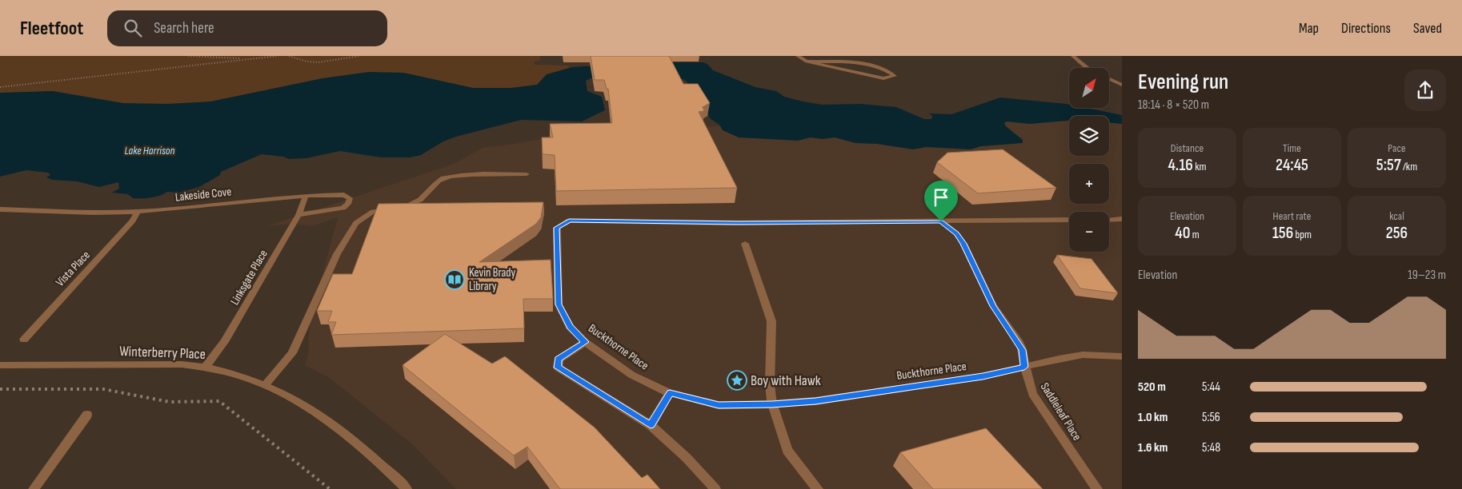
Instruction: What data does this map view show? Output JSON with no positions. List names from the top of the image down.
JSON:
{
  "streets": {
    "street": [
      "Lakeside Cove",
      "Vista Place",
      "Linksgate Place",
      "Buckthorne Place",
      "Winterberry Place",
      "Saddleleaf Place"
    ]
  },
  "crossings": [
    ["Lakeside Cove", "Vista Place"],
    ["Lakeside Cove", "Linksgate Place"],
    ["Linksgate Place", "Winterberry Place"],
    ["Buckthorne Place", "Saddleleaf Place"]
  ],
  "water": ["Lake Harrison"],
  "places": {
    "library": ["Kevin Brady Library"],
    "place": ["Boy with Hawk"]
  },
  "north": "top right",
  "page": {
    "header": "Fleetfoot",
    "search": "Search here",
    "nav": ["Map", "Directions", "Saved"],
    "heading": ["Evening run", "18:14 · 8 × 520 m"],
    "map_buttons": ["+", "−"],
    "stats": [
      ["Distance", "4.16 km"],
      ["Time", "24:45"],
      ["Pace", "5:57 /km"],
      ["Elevation", "40 m"],
      ["Heart rate", "156 bpm"],
      ["kcal", "256"]
    ],
    "chart": ["Elevation", "19–23 m"],
    "list": [
      {
        "name": "520 m",
        "note": "5:44"
      },
      {
        "name": "1.0 km",
        "note": "5:56"
      },
      {
        "name": "1.6 km",
        "note": "5:48"
      }
    ]
  }
}
